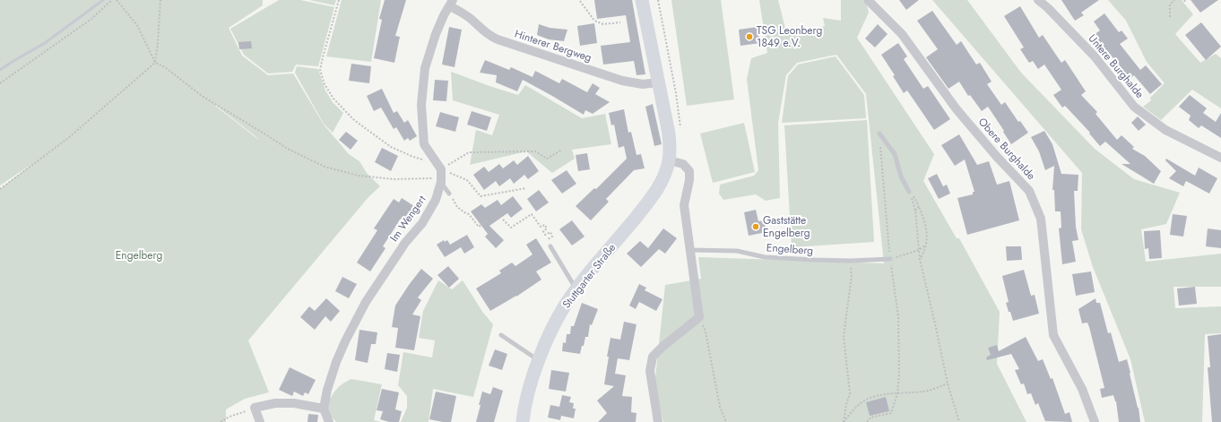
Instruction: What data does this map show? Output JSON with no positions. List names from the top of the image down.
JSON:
{
  "streets": {
    "main road": ["Stuttgarter Straße"],
    "street": [
      "Hinterer Bergweg",
      "Untere Burghalde",
      "Obere Burghalde",
      "Im Wengert"
    ],
    "lane": ["Engelberg"]
  },
  "crossings": [
    ["Hinterer Bergweg", "Stuttgarter Straße"]
  ],
  "parks": ["Engelberg"],
  "places": ["TSG Leonberg 1849 e.V.", "Gaststätte Engelberg"]
}
